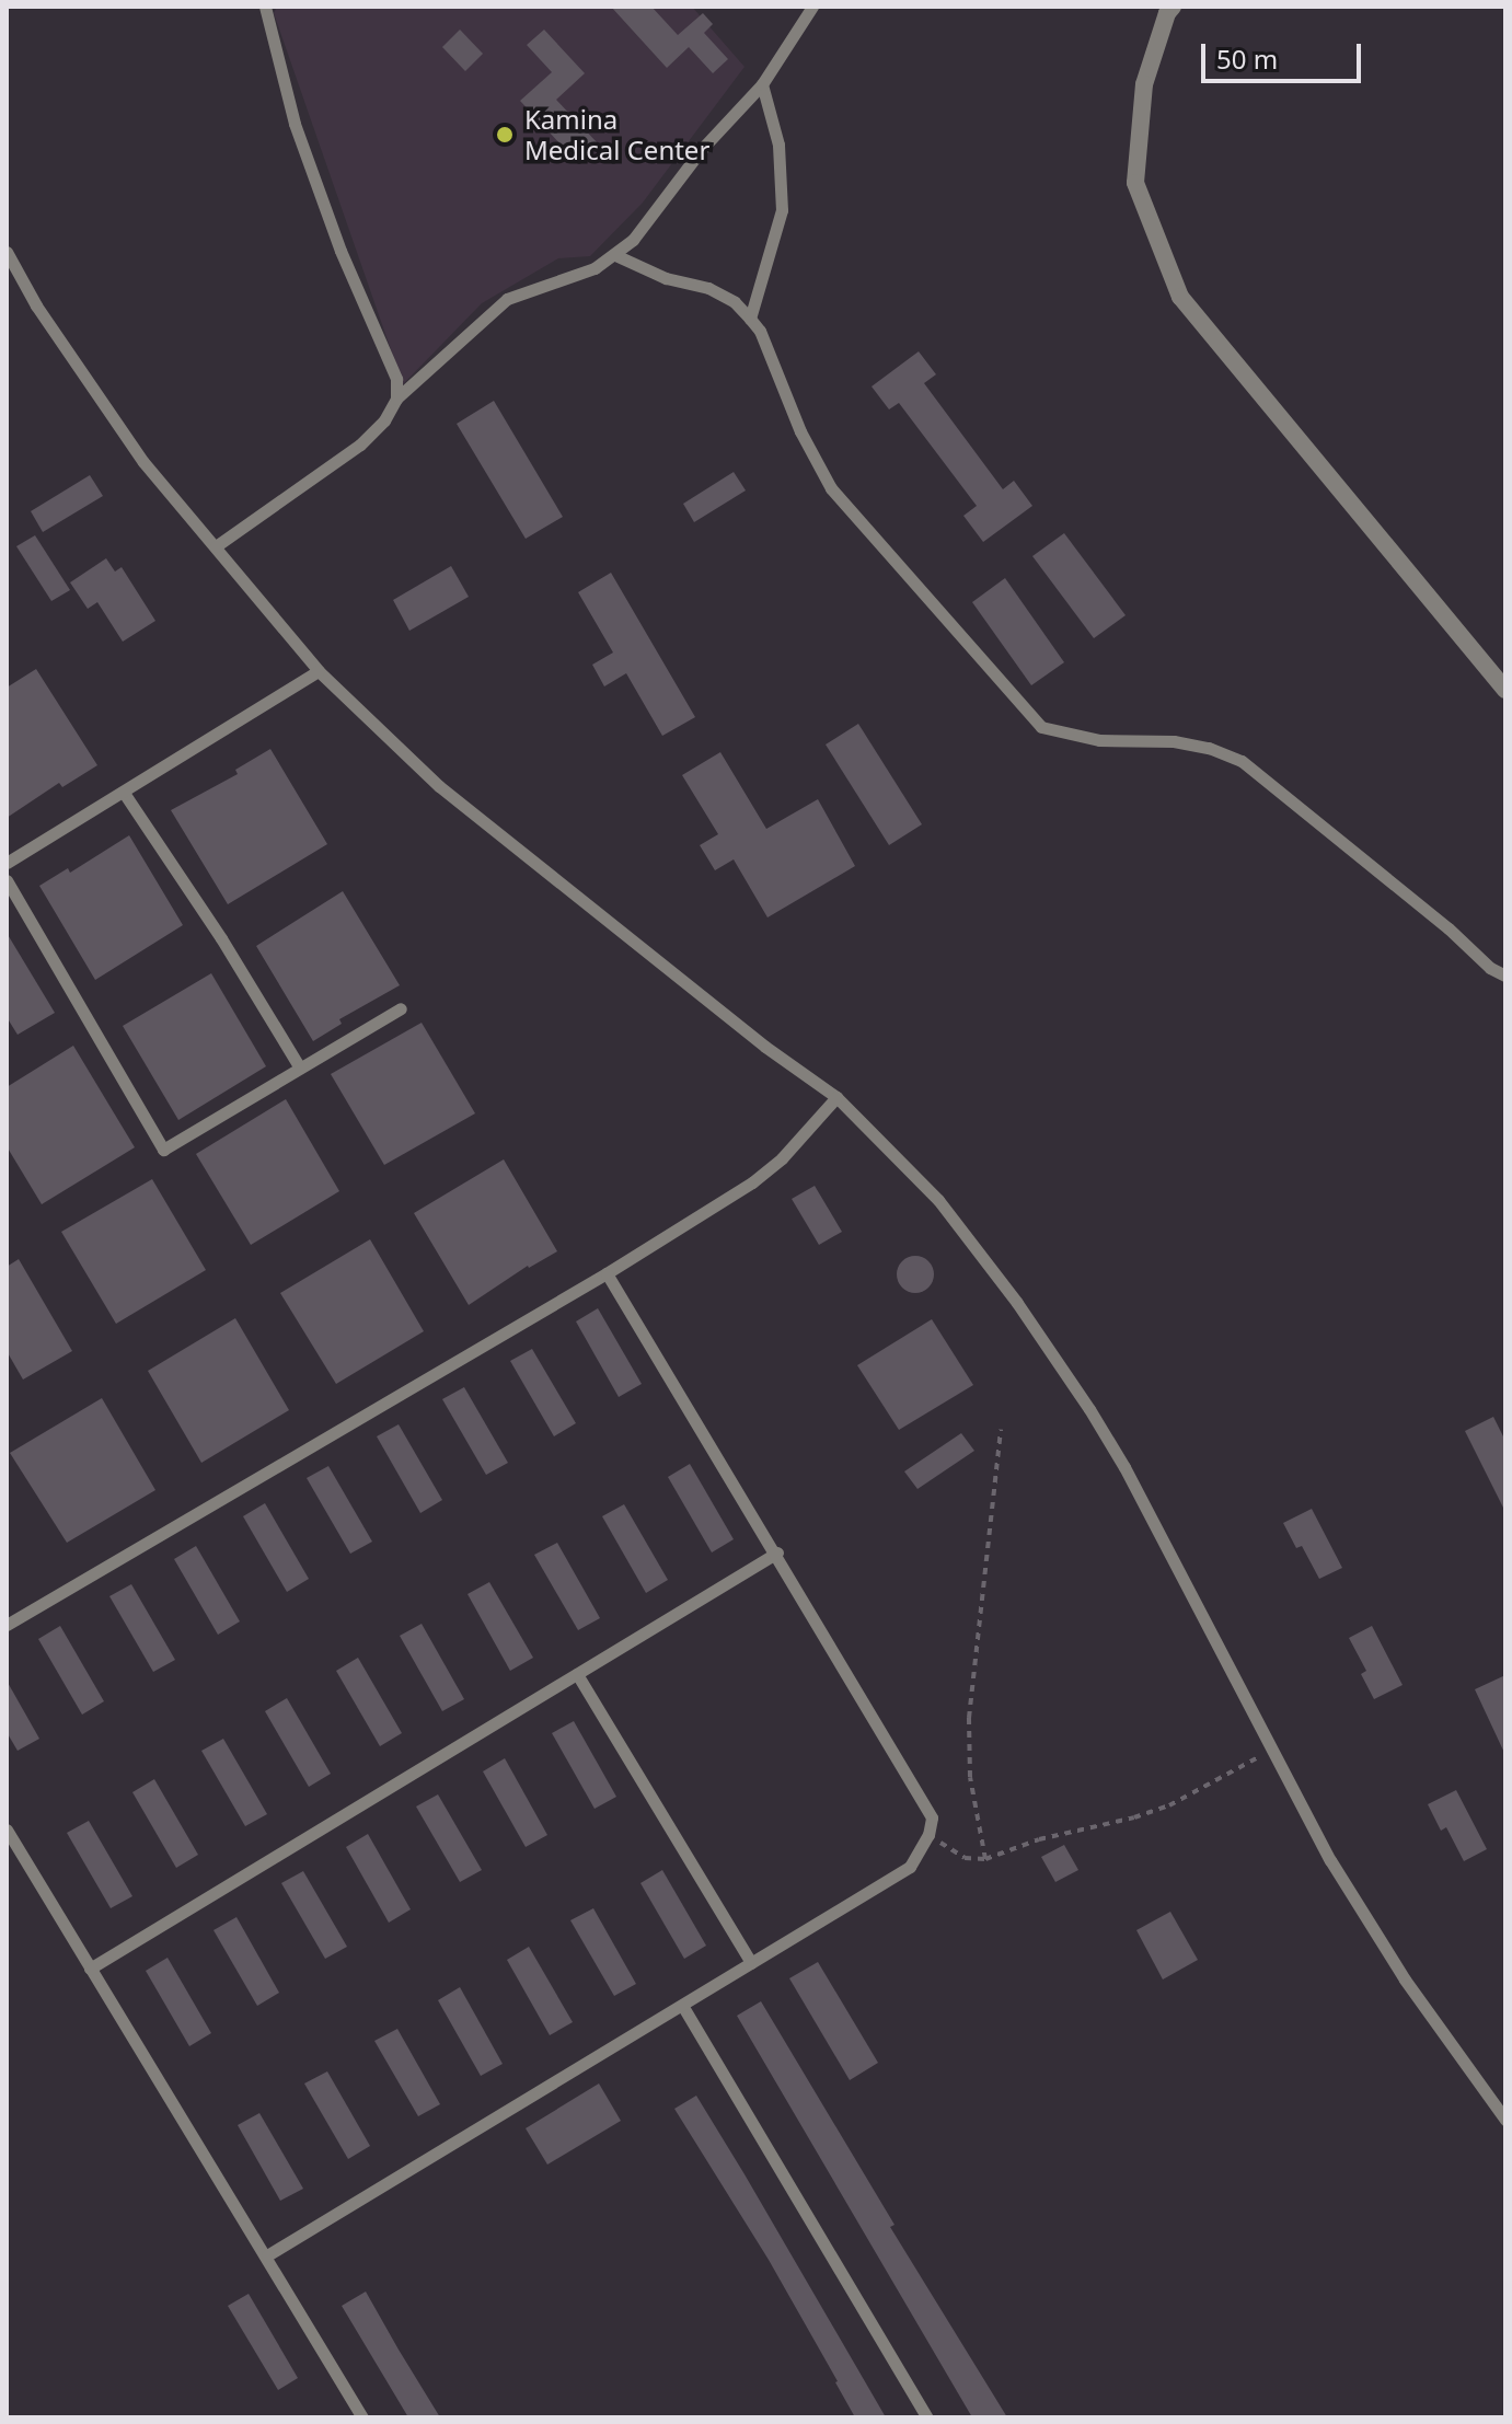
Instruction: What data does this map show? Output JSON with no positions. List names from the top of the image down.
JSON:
{
  "places": ["Kamina Medical Center"],
  "scale_bar": "50 m"
}
